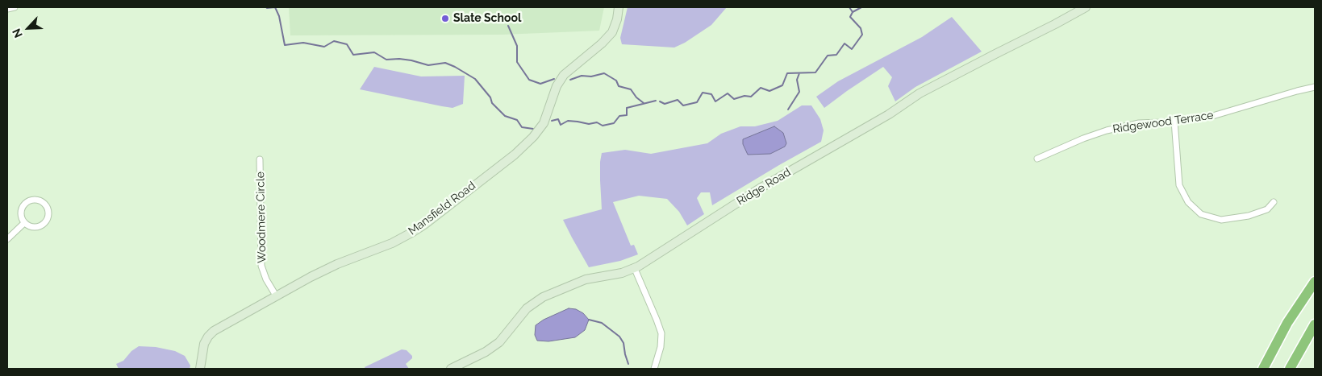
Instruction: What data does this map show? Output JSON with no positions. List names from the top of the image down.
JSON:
{
  "streets": {
    "street": [
      "Ridgewood Terrace",
      "Ridge Road",
      "Mansfield Road",
      "Woodmere Circle"
    ]
  },
  "crossings": [
    ["Mansfield Road", "Woodmere Circle"]
  ],
  "places": ["Slate School"],
  "north": "bottom left"
}
